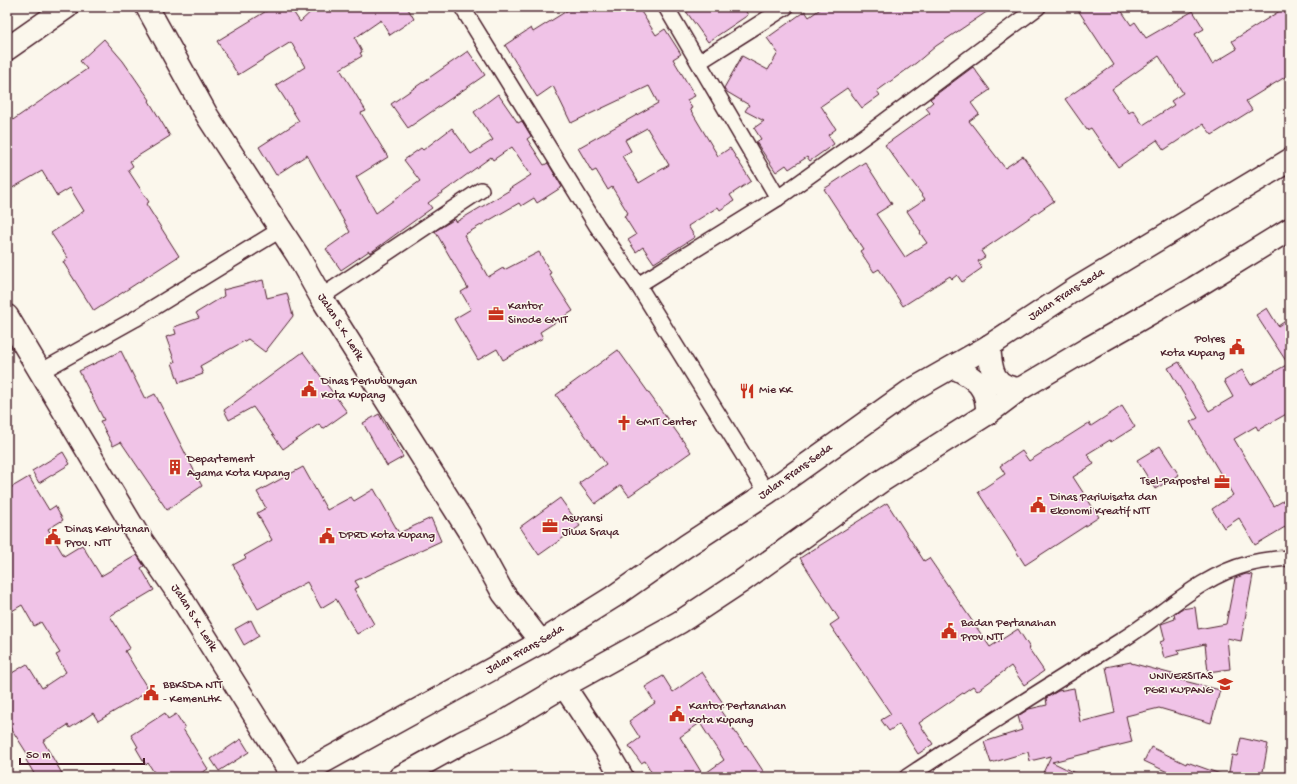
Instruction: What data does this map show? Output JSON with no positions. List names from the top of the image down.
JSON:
{
  "streets": {
    "main road": ["Jalan Frans-Seda", "Jalan S.K. Lerik"]
  },
  "crossings": [
    ["Jalan Frans-Seda", "Jalan S.K. Lerik"]
  ],
  "places": {
    "office": ["Kantor Sinode GMIT", "Tsel-Parpostel", "Asuransi Jiwa Sraya"],
    "public building": [
      "Polres Kota Kupang",
      "Dinas Perhubungan Kota Kupang",
      "Dinas Pariwisata dan Ekonomi Kreatif NTT",
      "DPRD Kota Kupang",
      "Dinas Kehutanan Prov. NTT",
      "Badan Pertanahan Prov NTT",
      "BBKSDA NTT - KemenLHK",
      "Kantor Pertanahan Kota Kupang"
    ],
    "restaurant": ["Mie KK"],
    "church": ["GMIT Center"],
    "building": ["Departement Agama Kota Kupang"],
    "school or university": ["UNIVERSITAS PGRI KUPANG"]
  },
  "scale_bar": "50 m"
}
